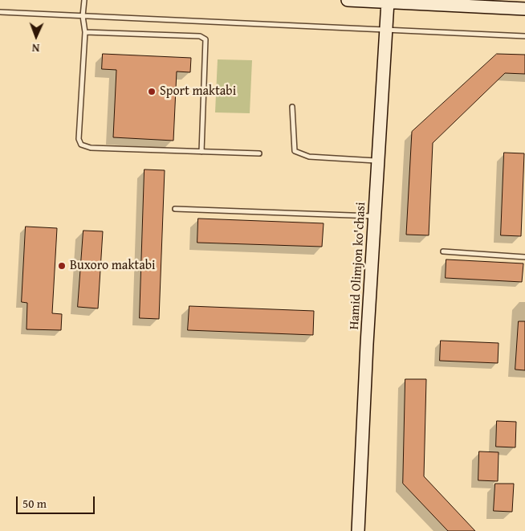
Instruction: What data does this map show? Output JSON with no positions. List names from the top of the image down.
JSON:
{
  "streets": {
    "street": ["Hamid Olimjon ko'chasi"]
  },
  "places": ["Sport maktabi", "Buxoro maktabi"],
  "scale_bar": "50 m",
  "north": "bottom"
}
